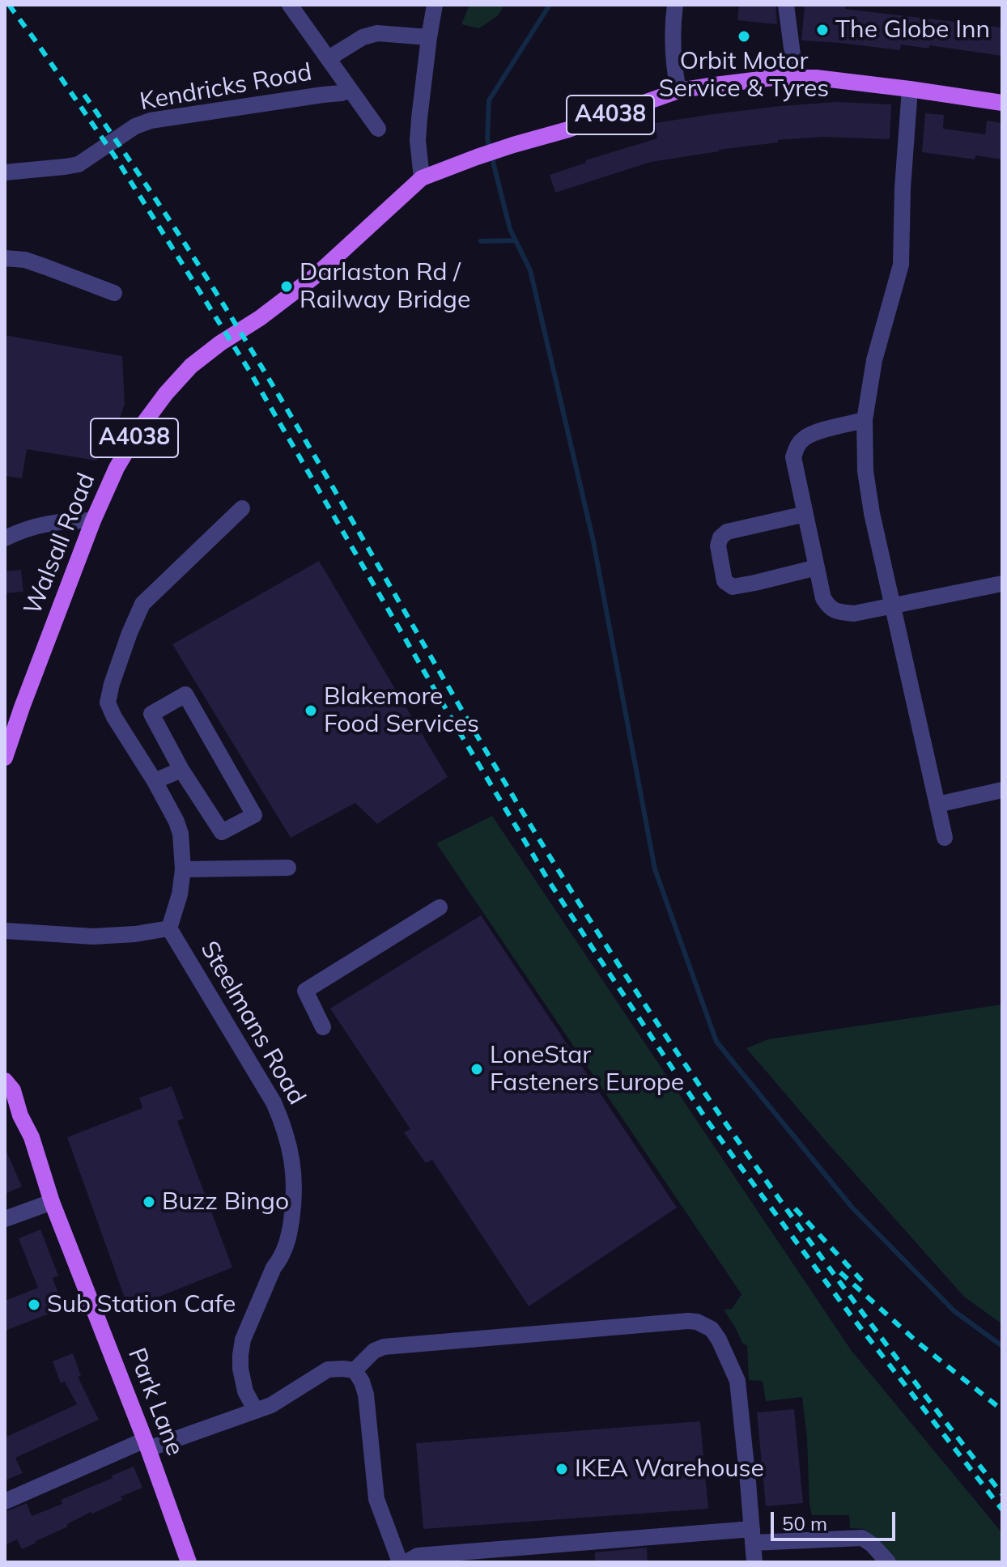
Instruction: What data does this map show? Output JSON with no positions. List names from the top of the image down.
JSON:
{
  "streets": {
    "main road": ["A4038", "Walsall Road", "Park Lane"],
    "street": ["Kendricks Road", "Steelmans Road"]
  },
  "crossings": [
    ["A4038", "Walsall Road"]
  ],
  "places": [
    "The Globe Inn",
    "Orbit Motor Service & Tyres",
    "Darlaston Rd / Railway Bridge",
    "Blakemore Food Services",
    "LoneStar Fasteners Europe",
    "Buzz Bingo",
    "Sub Station Cafe",
    "IKEA Warehouse"
  ],
  "scale_bar": "50 m"
}
